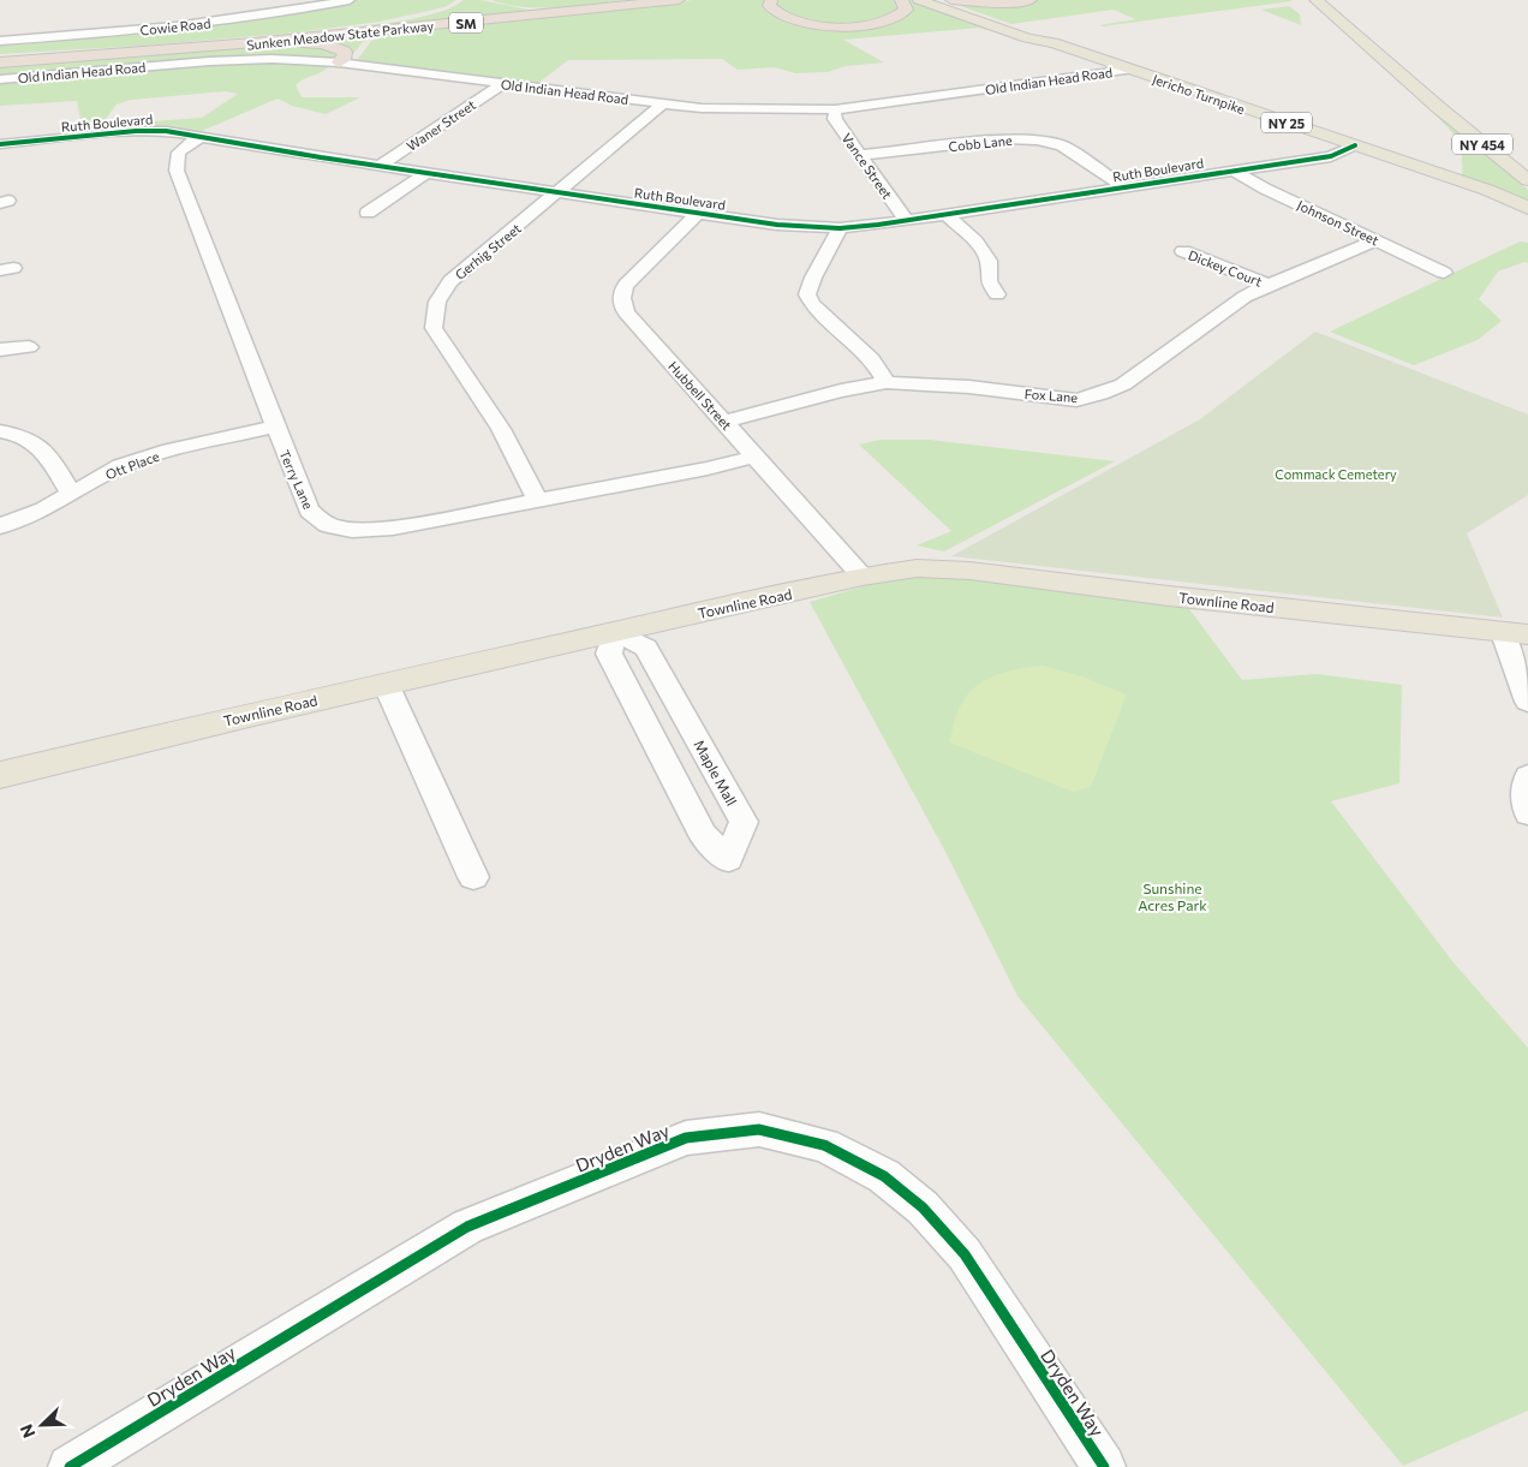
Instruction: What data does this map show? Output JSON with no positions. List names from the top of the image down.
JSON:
{
  "streets": {
    "highway": ["SM", "Sunken Meadow State Parkway"],
    "main road": [
      "Jericho Turnpike",
      "NY 25",
      "NY 454",
      "Townline Road"
    ],
    "street": [
      "Cowie Road",
      "Old Indian Head Road",
      "Ruth Boulevard",
      "Waner Street",
      "Cobb Lane",
      "Vance Street",
      "Johnson Street",
      "Gerhig Street",
      "Dickey Court",
      "Hubbell Street",
      "Fox Lane",
      "Ott Place",
      "Terry Lane",
      "Maple Mall",
      "Dryden Way"
    ]
  },
  "crossings": [
    ["Old Indian Head Road", "Jericho Turnpike"],
    ["Old Indian Head Road", "Waner Street"],
    ["Old Indian Head Road", "Vance Street"],
    ["Old Indian Head Road", "Gerhig Street"],
    ["Jericho Turnpike", "Ruth Boulevard"],
    ["Ruth Boulevard", "Waner Street"],
    ["Ruth Boulevard", "Cobb Lane"],
    ["Ruth Boulevard", "Vance Street"],
    ["Ruth Boulevard", "Johnson Street"],
    ["Ruth Boulevard", "Gerhig Street"],
    ["Ruth Boulevard", "Hubbell Street"],
    ["Ruth Boulevard", "Terry Lane"],
    ["Cobb Lane", "Vance Street"],
    ["Johnson Street", "Fox Lane"],
    ["Gerhig Street", "Terry Lane"],
    ["Dickey Court", "Fox Lane"],
    ["Hubbell Street", "Fox Lane"],
    ["Hubbell Street", "Terry Lane"],
    ["Hubbell Street", "Townline Road"],
    ["Ott Place", "Terry Lane"],
    ["Townline Road", "Maple Mall"]
  ],
  "parks": ["Commack Cemetery", "Sunshine Acres Park"],
  "north": "bottom left"
}
